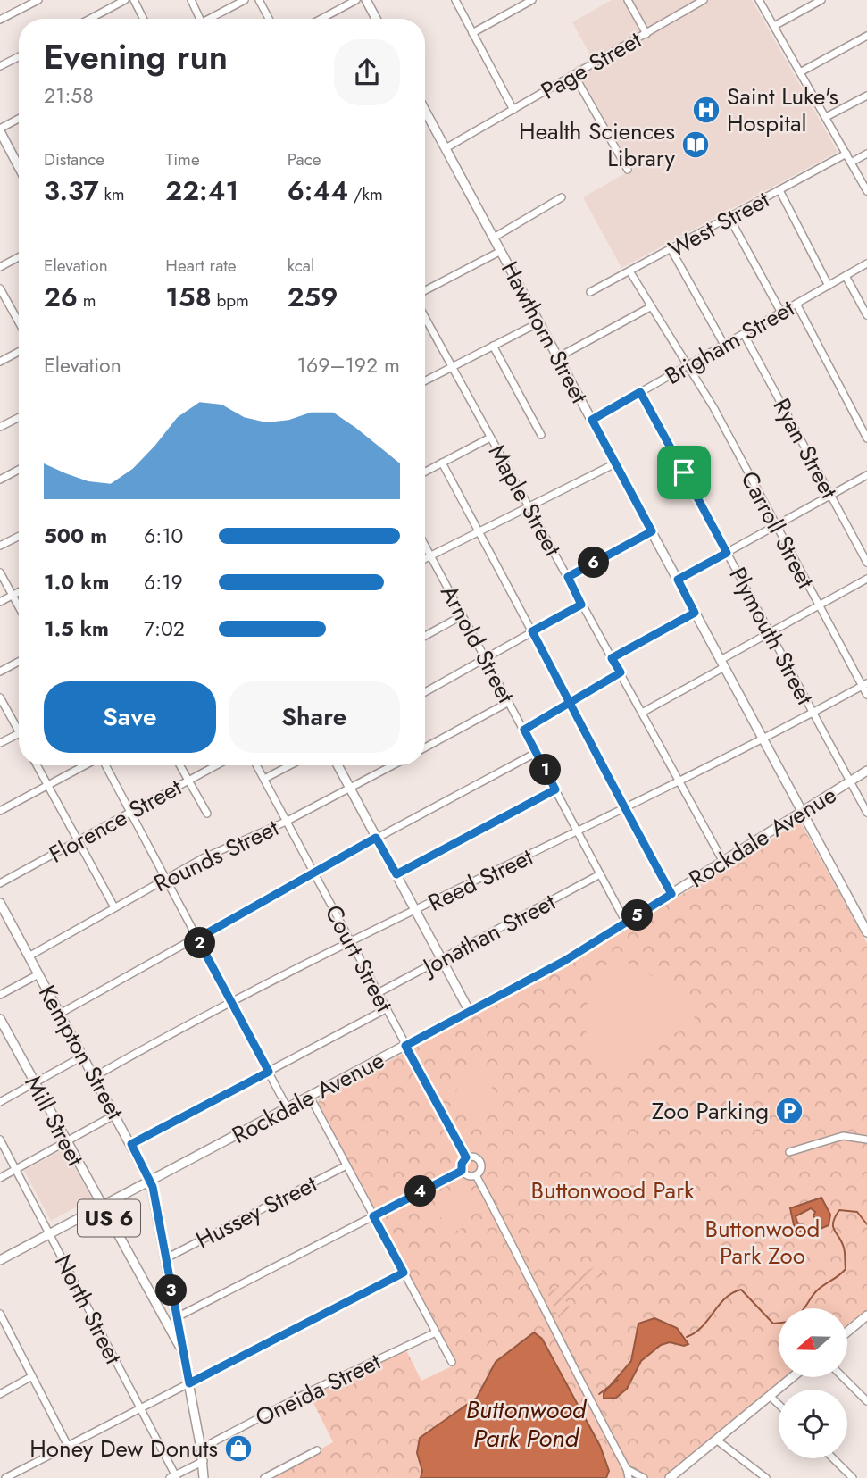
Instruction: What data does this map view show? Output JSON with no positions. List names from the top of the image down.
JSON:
{
  "streets": {
    "main road": [
      "Hawthorn Street",
      "Rockdale Avenue",
      "Kempton Street",
      "Mill Street",
      "US 6"
    ],
    "street": [
      "Page Street",
      "West Street",
      "Brigham Street",
      "Ryan Street",
      "Maple Street",
      "Carroll Street",
      "Plymouth Street",
      "Arnold Street",
      "Florence Street",
      "Rounds Street",
      "Reed Street",
      "Jonathan Street",
      "Court Street",
      "Hussey Street",
      "North Street",
      "Oneida Street"
    ]
  },
  "crossings": [
    ["Page Street", "Hawthorn Street"],
    ["West Street", "Carroll Street"],
    ["Hawthorn Street", "Brigham Street"],
    ["Hawthorn Street", "Rockdale Avenue"],
    ["Hawthorn Street", "Reed Street"],
    ["Brigham Street", "Ryan Street"],
    ["Brigham Street", "Carroll Street"],
    ["Brigham Street", "Plymouth Street"],
    ["Maple Street", "Rockdale Avenue"],
    ["Maple Street", "Reed Street"],
    ["Carroll Street", "Reed Street"],
    ["Plymouth Street", "Rockdale Avenue"],
    ["Plymouth Street", "Reed Street"],
    ["Arnold Street", "Rockdale Avenue"],
    ["Arnold Street", "Reed Street"],
    ["Arnold Street", "Jonathan Street"],
    ["Rockdale Avenue", "Court Street"],
    ["Rockdale Avenue", "Kempton Street"],
    ["Rockdale Avenue", "Mill Street"],
    ["Rockdale Avenue", "North Street"],
    ["Rounds Street", "Court Street"],
    ["Rounds Street", "Kempton Street"],
    ["Reed Street", "Court Street"],
    ["Reed Street", "Kempton Street"],
    ["Jonathan Street", "Court Street"],
    ["Kempton Street", "Mill Street"],
    ["Kempton Street", "Hussey Street"],
    ["Kempton Street", "Oneida Street"]
  ],
  "water": ["Buttonwood Park Pond"],
  "parks": ["Buttonwood Park", "Buttonwood Park Zoo"],
  "places": {
    "hospital": ["Saint Luke's Hospital"],
    "library": ["Health Sciences Library"],
    "parking": ["Zoo Parking"],
    "shop": ["Honey Dew Donuts"]
  },
  "north": "left",
  "page": {
    "heading": ["Evening run", "21:58"],
    "stats": [
      ["Distance", "3.37 km"],
      ["Time", "22:41"],
      ["Pace", "6:44 /km"],
      ["Elevation", "26 m"],
      ["Heart rate", "158 bpm"],
      ["kcal", "259"]
    ],
    "chart": ["Elevation", "169–192 m"],
    "list": [
      {
        "name": "500 m",
        "note": "6:10"
      },
      {
        "name": "1.0 km",
        "note": "6:19"
      },
      {
        "name": "1.5 km",
        "note": "7:02"
      }
    ],
    "pins": [
      "6",
      "1",
      "5",
      "2",
      "4",
      "3"
    ],
    "buttons": ["Save", "Share"]
  }
}
